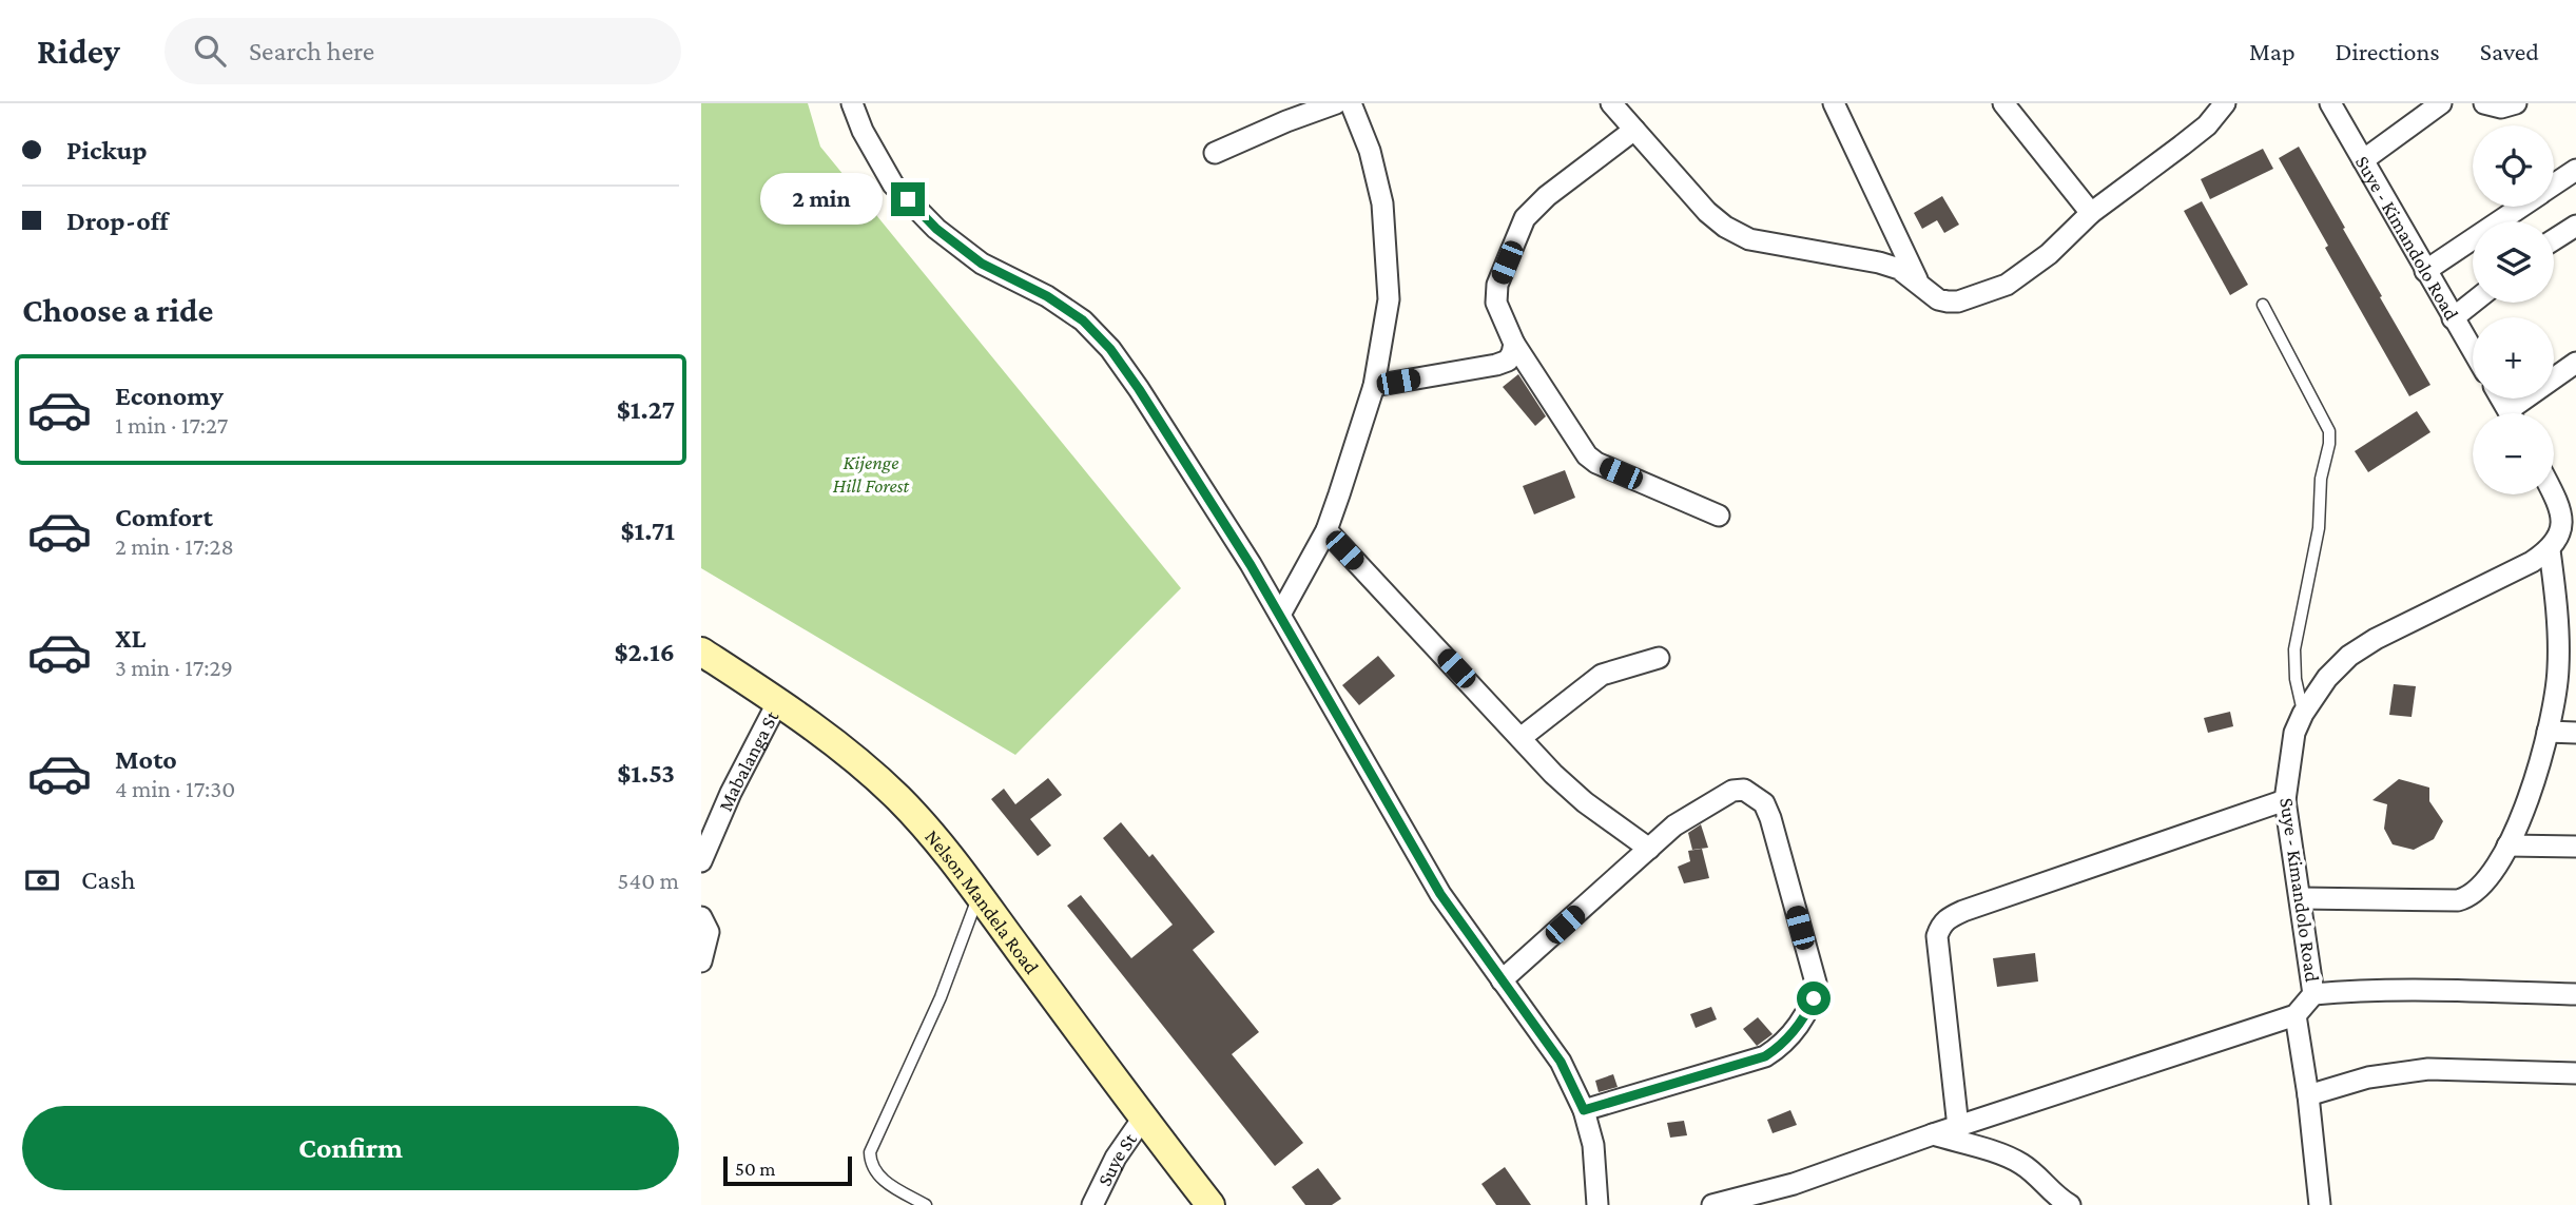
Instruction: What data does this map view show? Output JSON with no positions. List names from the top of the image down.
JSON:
{
  "streets": {
    "main road": ["Nelson Mandela Road"],
    "street": ["Suye - Kimandolo Road", "Mabalanga St", "Suye St"]
  },
  "crossings": [
    ["Mabalanga St", "Nelson Mandela Road"],
    ["Nelson Mandela Road", "Suye St"]
  ],
  "parks": ["Kijenge Hill Forest"],
  "scale_bar": "50 m",
  "page": {
    "header": "Ridey",
    "search": "Search here",
    "nav": ["Map", "Directions", "Saved"],
    "banner": ["Pickup", "Drop-off"],
    "map_buttons": ["+", "−"],
    "bubble": "2 min",
    "heading": "Choose a ride",
    "list": [
      {
        "name": "Economy",
        "note": "1 min · 17:27",
        "value": "$1.27"
      },
      {
        "name": "Comfort",
        "note": "2 min · 17:28",
        "value": "$1.71"
      },
      {
        "name": "XL",
        "note": "3 min · 17:29",
        "value": "$2.16"
      },
      {
        "name": "Moto",
        "note": "4 min · 17:30",
        "value": "$1.53"
      }
    ],
    "pay": ["Cash", "540 m"],
    "buttons": "Confirm",
    "scale": "50 m"
  }
}
